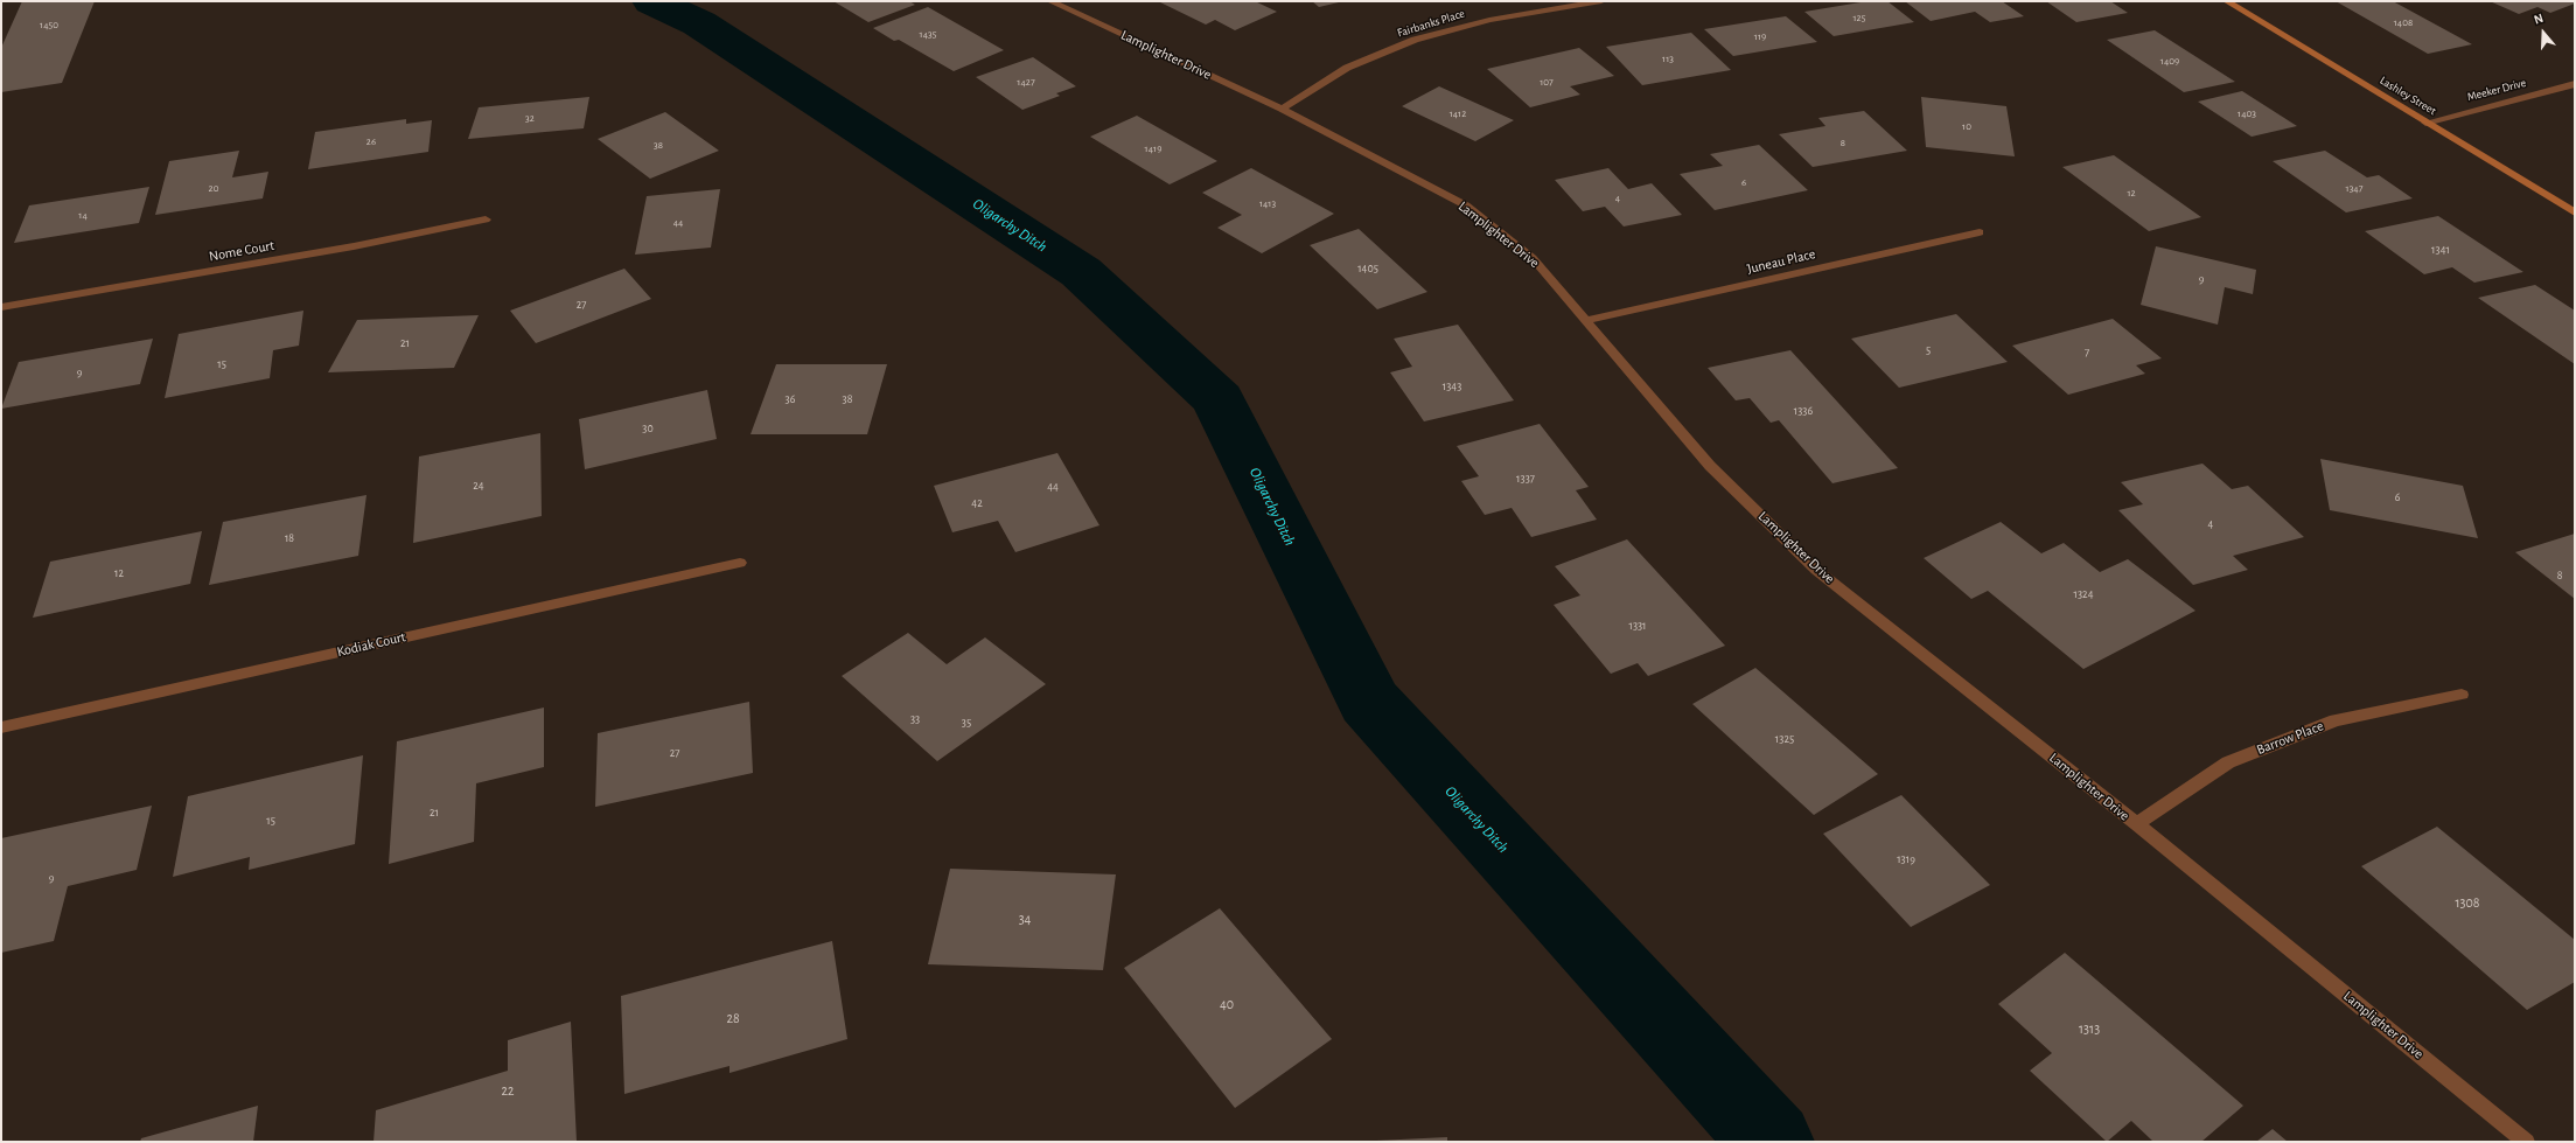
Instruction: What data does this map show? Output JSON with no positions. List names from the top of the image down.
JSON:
{
  "streets": {
    "street": [
      "Fairbanks Place",
      "Lamplighter Drive",
      "Meeker Drive",
      "Lashley Street",
      "Nome Court",
      "Juneau Place",
      "Kodiak Court",
      "Barrow Place"
    ]
  },
  "crossings": [
    ["Fairbanks Place", "Lamplighter Drive"],
    ["Lamplighter Drive", "Juneau Place"],
    ["Lamplighter Drive", "Barrow Place"],
    ["Meeker Drive", "Lashley Street"]
  ],
  "water": ["Oligarchy Ditch"],
  "house_numbers": [
    "125",
    "1408",
    "1450",
    "1435",
    "119",
    "113",
    "1409",
    "1427",
    "107",
    "1412",
    "1403",
    "32",
    "10",
    "26",
    "8",
    "38",
    "1419",
    "6",
    "20",
    "1347",
    "12",
    "4",
    "1413",
    "14",
    "44",
    "1341",
    "1405",
    "9",
    "27",
    "21",
    "5",
    "7",
    "15",
    "9",
    "1343",
    "36",
    "38",
    "1336",
    "30",
    "1337",
    "24",
    "44",
    "6",
    "42",
    "4",
    "18",
    "12",
    "8",
    "1324",
    "1331",
    "33",
    "35",
    "1325",
    "27",
    "21",
    "15",
    "1319",
    "9",
    "1308",
    "34",
    "40",
    "28",
    "1313",
    "22"
  ],
  "north": "top"
}
